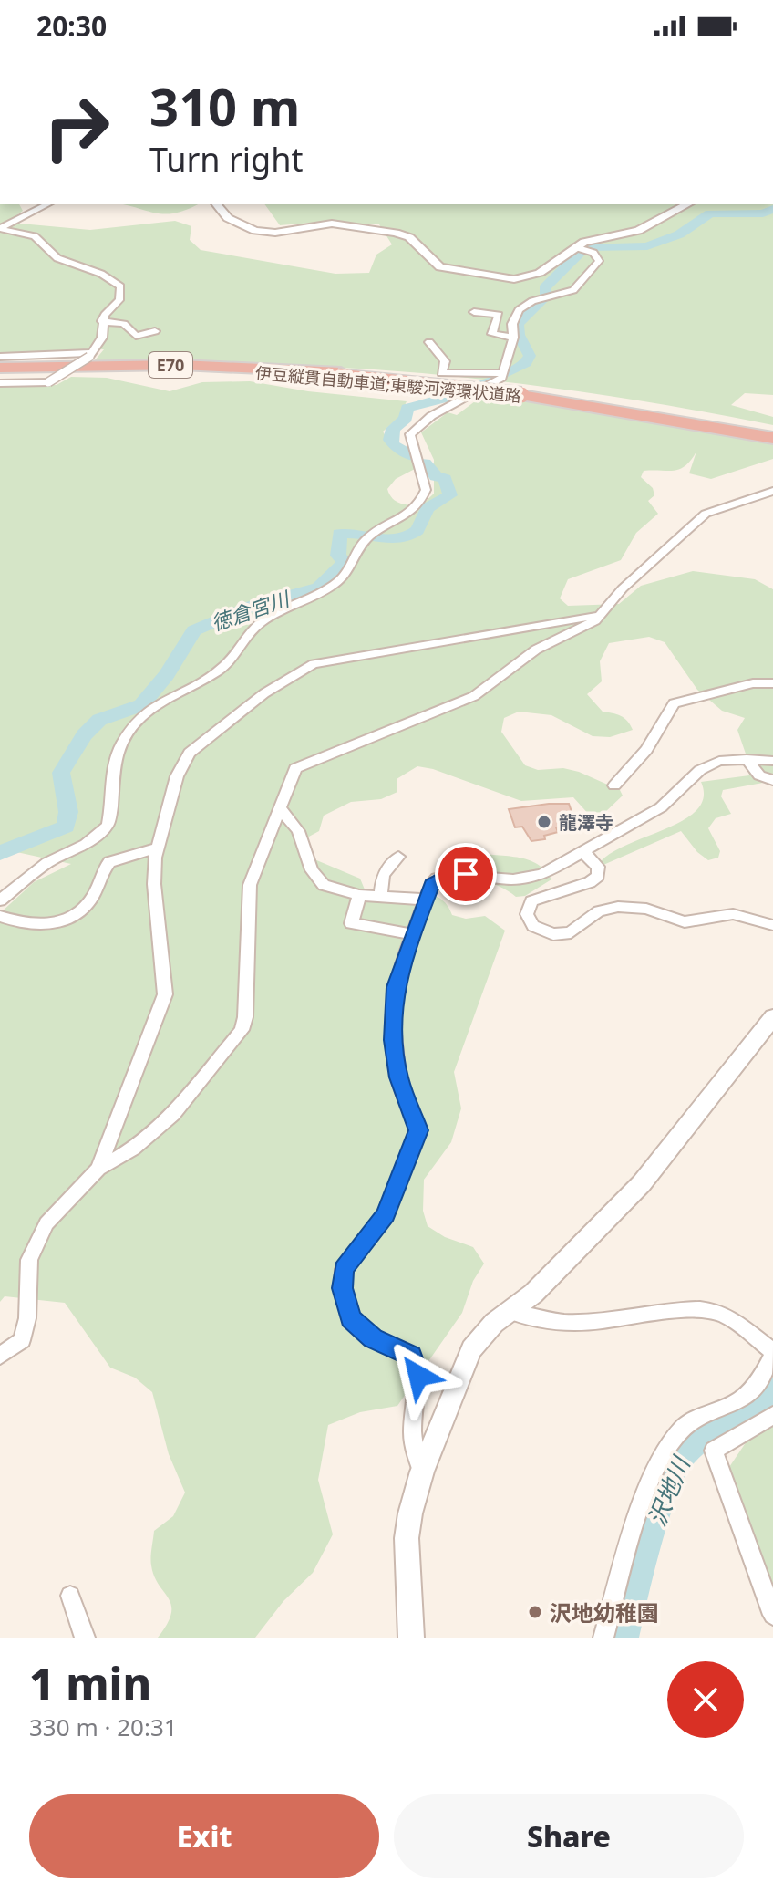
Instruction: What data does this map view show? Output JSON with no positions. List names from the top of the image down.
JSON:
{
  "streets": {
    "highway": ["E70", "伊豆縦貫自動車道;東駿河湾環状道路"]
  },
  "water": ["徳倉宮川", "沢地川"],
  "places": ["龍澤寺", "沢地幼稚園"],
  "page": {
    "status": "20:30",
    "turn": ["310 m", "Turn right"],
    "heading": ["1 min", "330 m · 20:31"],
    "buttons": ["Exit", "Share"]
  }
}
